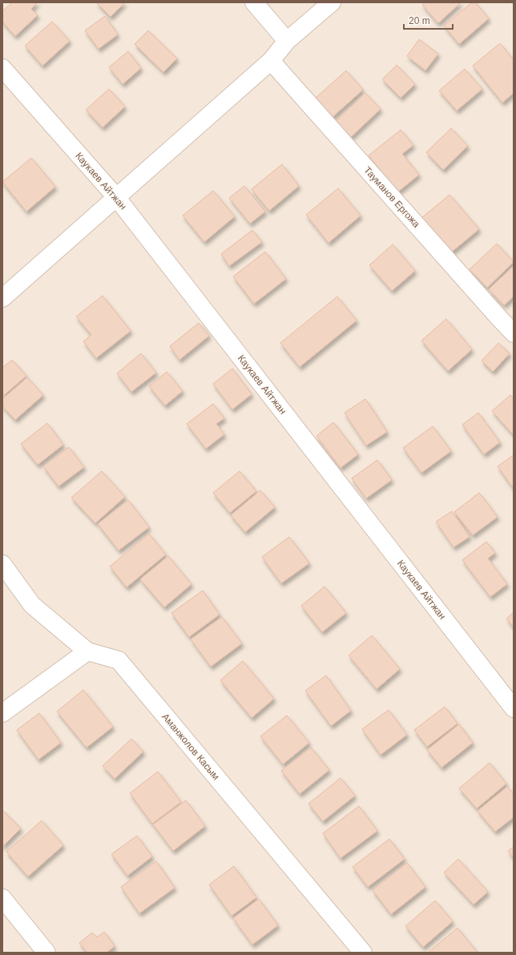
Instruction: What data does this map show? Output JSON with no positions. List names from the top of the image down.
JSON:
{
  "streets": {
    "street": ["Каукаев Айтжан", "Тауманов Ергожа", "Аманжолов Касым"]
  },
  "scale_bar": "20 m"
}
